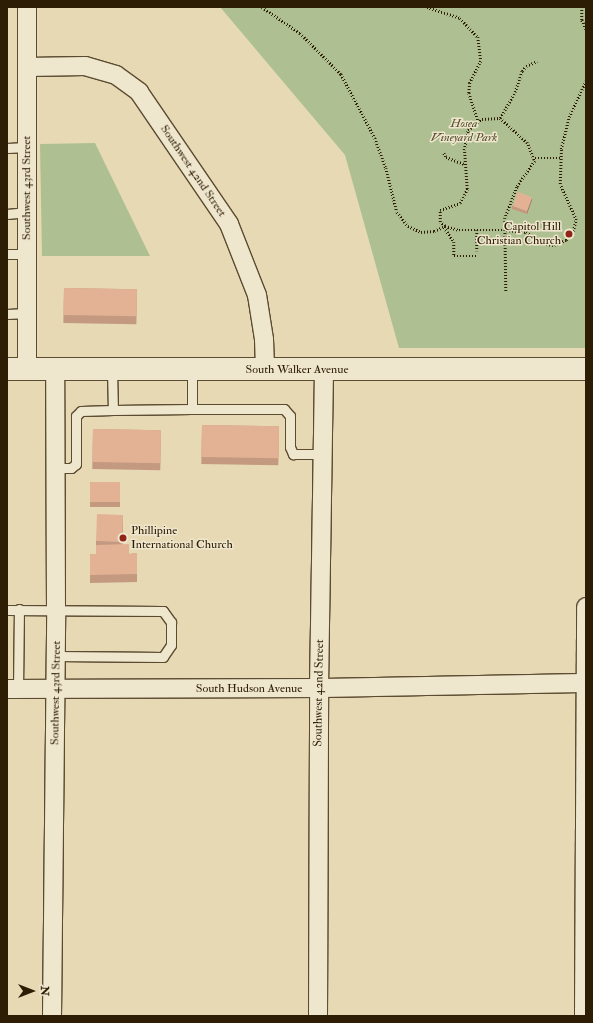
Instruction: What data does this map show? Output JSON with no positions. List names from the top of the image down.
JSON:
{
  "streets": {
    "main road": ["South Walker Avenue"],
    "street": ["Southwest 42nd Street", "Southwest 43rd Street", "South Hudson Avenue"]
  },
  "crossings": [
    ["Southwest 42nd Street", "Southwest 43rd Street"],
    ["Southwest 42nd Street", "South Walker Avenue"],
    ["Southwest 42nd Street", "South Hudson Avenue"],
    ["Southwest 43rd Street", "South Walker Avenue"],
    ["Southwest 43rd Street", "South Hudson Avenue"]
  ],
  "parks": ["Hosea Vineyard Park"],
  "places": ["Capitol Hill Christian Church", "Phillipine International Church"],
  "north": "right"
}
